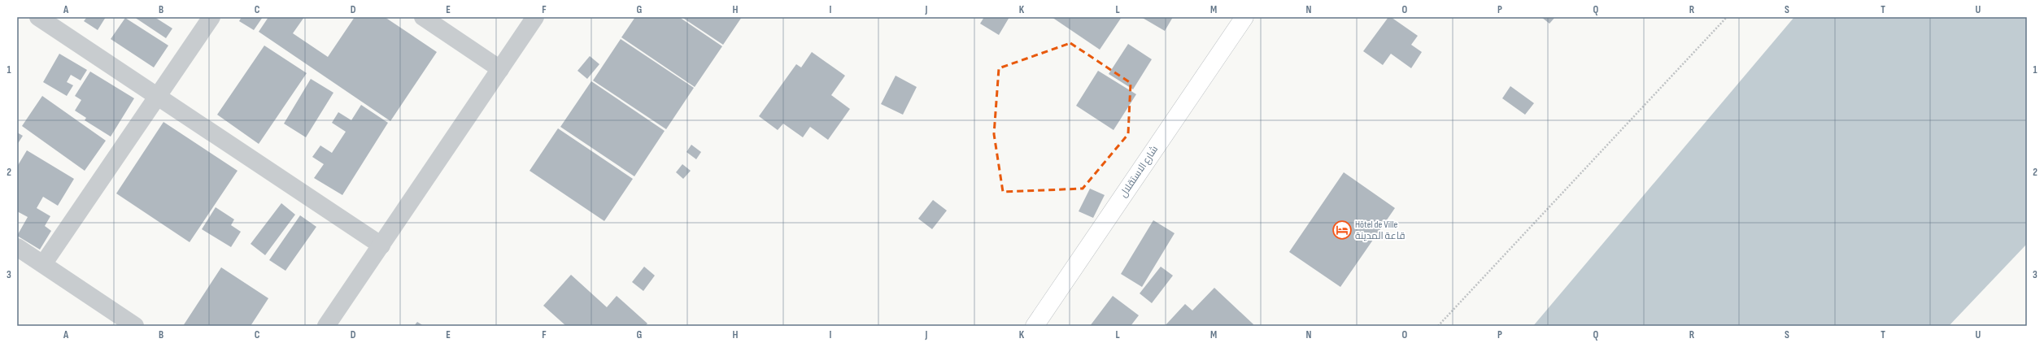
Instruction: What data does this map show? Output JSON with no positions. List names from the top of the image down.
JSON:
{
  "streets": {
    "highway": ["شارع الاستقلال"]
  },
  "places": {
    "hotel": ["Hôtel de Ville قاعة المدينة"]
  },
  "grid": {
    "columns": [
      "A",
      "B",
      "C",
      "D",
      "E",
      "F",
      "G",
      "H",
      "I",
      "J",
      "K",
      "L",
      "M",
      "N",
      "O",
      "P",
      "Q",
      "R",
      "S",
      "T",
      "U"
    ],
    "rows": ["1", "2", "3"]
  }
}
